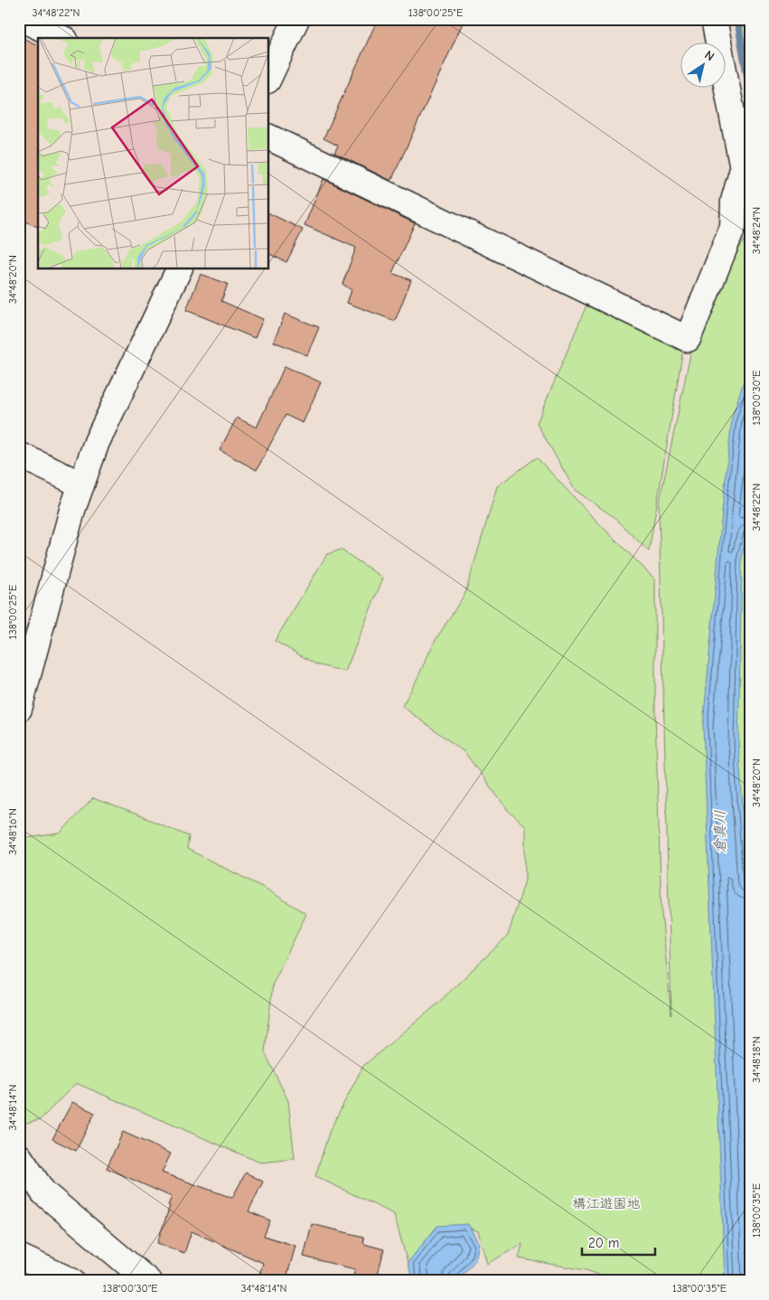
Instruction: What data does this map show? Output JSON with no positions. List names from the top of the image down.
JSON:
{
  "water": ["倉真川"],
  "parks": ["構江遊園地"],
  "scale_bar": "20 m",
  "north": "top right",
  "coordinates": [
    "34°48'22\"N",
    "138°00'25\"E",
    "34°48'24\"N",
    "34°48'20\"N",
    "138°00'30\"E",
    "34°48'16\"N",
    "34°48'18\"N",
    "34°48'14\"N",
    "138°00'35\"E"
  ]
}
